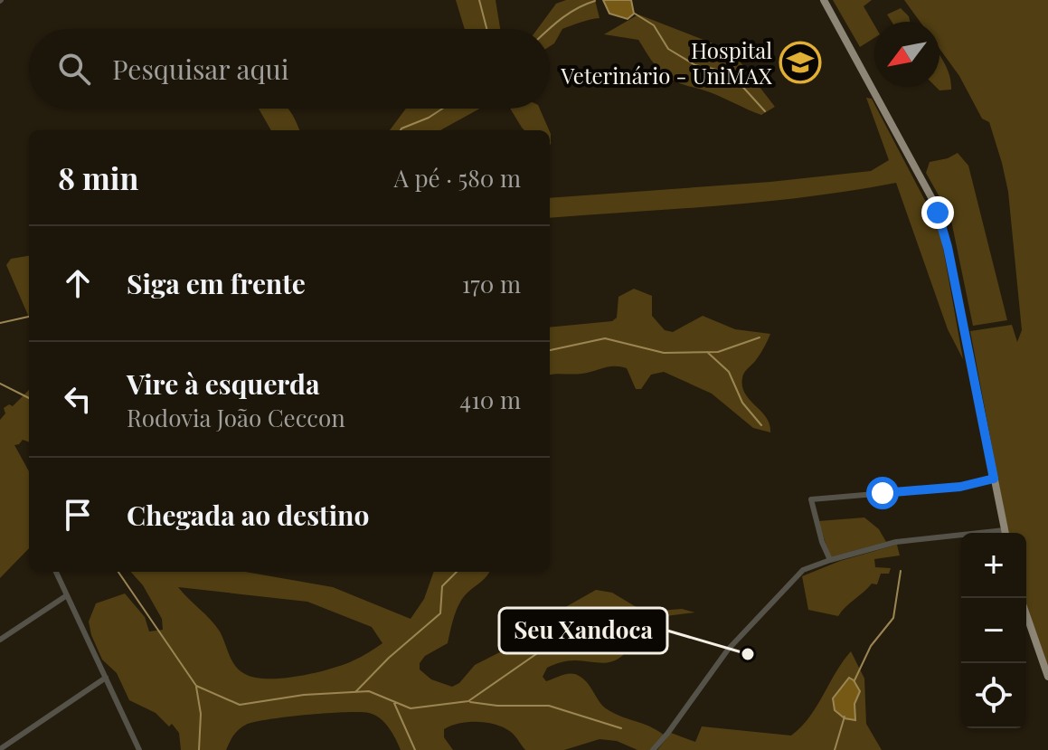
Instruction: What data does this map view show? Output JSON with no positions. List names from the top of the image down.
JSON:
{
  "places": {
    "school or university": ["Hospital Veterinário - UniMAX"],
    "other": ["Seu Xandoca"]
  },
  "north": "bottom left",
  "page": {
    "search": "Pesquisar aqui",
    "heading": ["8 min", "A pé · 580 m"],
    "list": [
      ["Siga em frente", "170 m"],
      ["Vire à esquerda", "Rodovia João Ceccon", "410 m"],
      "Chegada ao destino"
    ],
    "map_buttons": ["+", "−"]
  }
}
